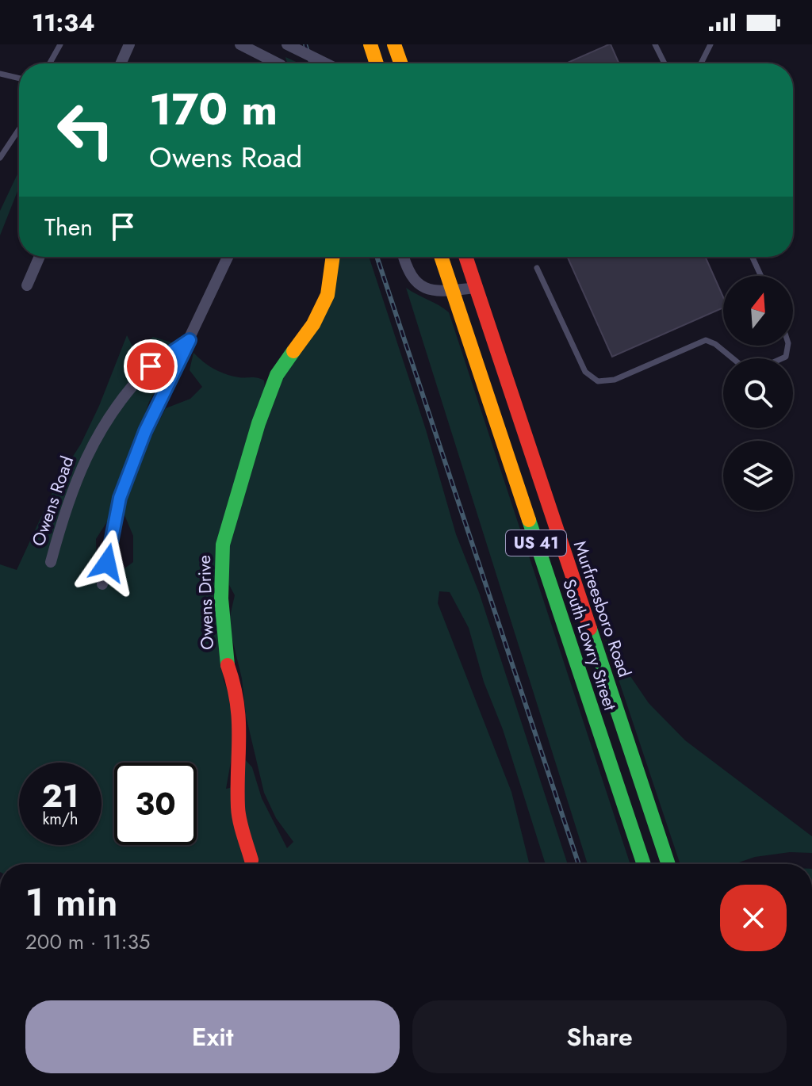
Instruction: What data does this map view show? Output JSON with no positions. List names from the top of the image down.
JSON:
{
  "streets": {
    "main road": [
      "US 41",
      "Owens Drive",
      "Murfreesboro Road",
      "South Lowry Street"
    ],
    "street": ["Owens Road"]
  },
  "north": "top",
  "page": {
    "status": "11:34",
    "turn": ["170 m", "Owens Road"],
    "then": "Then",
    "speed": "21 km/h",
    "limit": "30",
    "heading": ["1 min", "200 m · 11:35"],
    "buttons": ["Exit", "Share"]
  }
}
